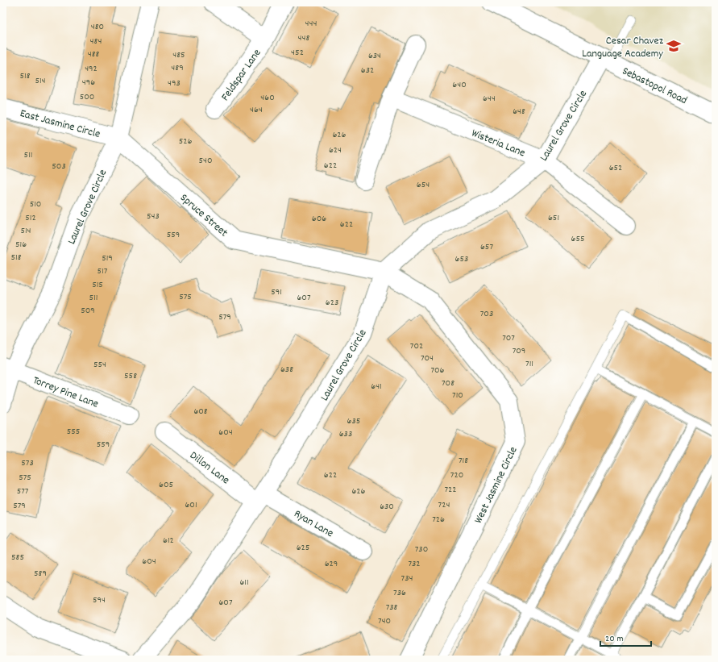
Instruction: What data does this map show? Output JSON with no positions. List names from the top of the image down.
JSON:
{
  "streets": {
    "street": [
      "Feldspar Lane",
      "Sebastopol Road",
      "East Jasmine Circle",
      "Laurel Grove Circle",
      "Wisteria Lane",
      "Spruce Street",
      "Torrey Pine Lane",
      "Dillon Lane",
      "West Jasmine Circle",
      "Ryan Lane"
    ]
  },
  "crossings": [
    ["Sebastopol Road", "Laurel Grove Circle"],
    ["East Jasmine Circle", "Laurel Grove Circle"],
    ["East Jasmine Circle", "Spruce Street"],
    ["Laurel Grove Circle", "Wisteria Lane"],
    ["Laurel Grove Circle", "Spruce Street"],
    ["Laurel Grove Circle", "Torrey Pine Lane"],
    ["Laurel Grove Circle", "Dillon Lane"],
    ["Laurel Grove Circle", "West Jasmine Circle"],
    ["Laurel Grove Circle", "Ryan Lane"],
    ["Spruce Street", "West Jasmine Circle"],
    ["Dillon Lane", "Ryan Lane"]
  ],
  "places": {
    "school or university": ["Cesar Chavez Language Academy"]
  },
  "house_numbers": [
    "444",
    "480",
    "448",
    "484",
    "452",
    "488",
    "485",
    "634",
    "489",
    "492",
    "632",
    "518",
    "514",
    "496",
    "493",
    "640",
    "500",
    "460",
    "644",
    "464",
    "648",
    "626",
    "526",
    "624",
    "511",
    "540",
    "622",
    "503",
    "652",
    "654",
    "510",
    "543",
    "512",
    "651",
    "606",
    "622",
    "514",
    "559",
    "655",
    "516",
    "657",
    "518",
    "519",
    "653",
    "517",
    "515",
    "591",
    "575",
    "511",
    "607",
    "623",
    "509",
    "703",
    "579",
    "707",
    "702",
    "709",
    "704",
    "711",
    "554",
    "638",
    "706",
    "558",
    "708",
    "641",
    "710",
    "608",
    "635",
    "555",
    "604",
    "633",
    "559",
    "718",
    "573",
    "622",
    "720",
    "575",
    "605",
    "722",
    "577",
    "626",
    "601",
    "724",
    "579",
    "630",
    "726",
    "612",
    "625",
    "730",
    "585",
    "604",
    "629",
    "732",
    "589",
    "734",
    "611",
    "736",
    "594",
    "607",
    "738",
    "740"
  ],
  "scale_bar": "20 m"
}
